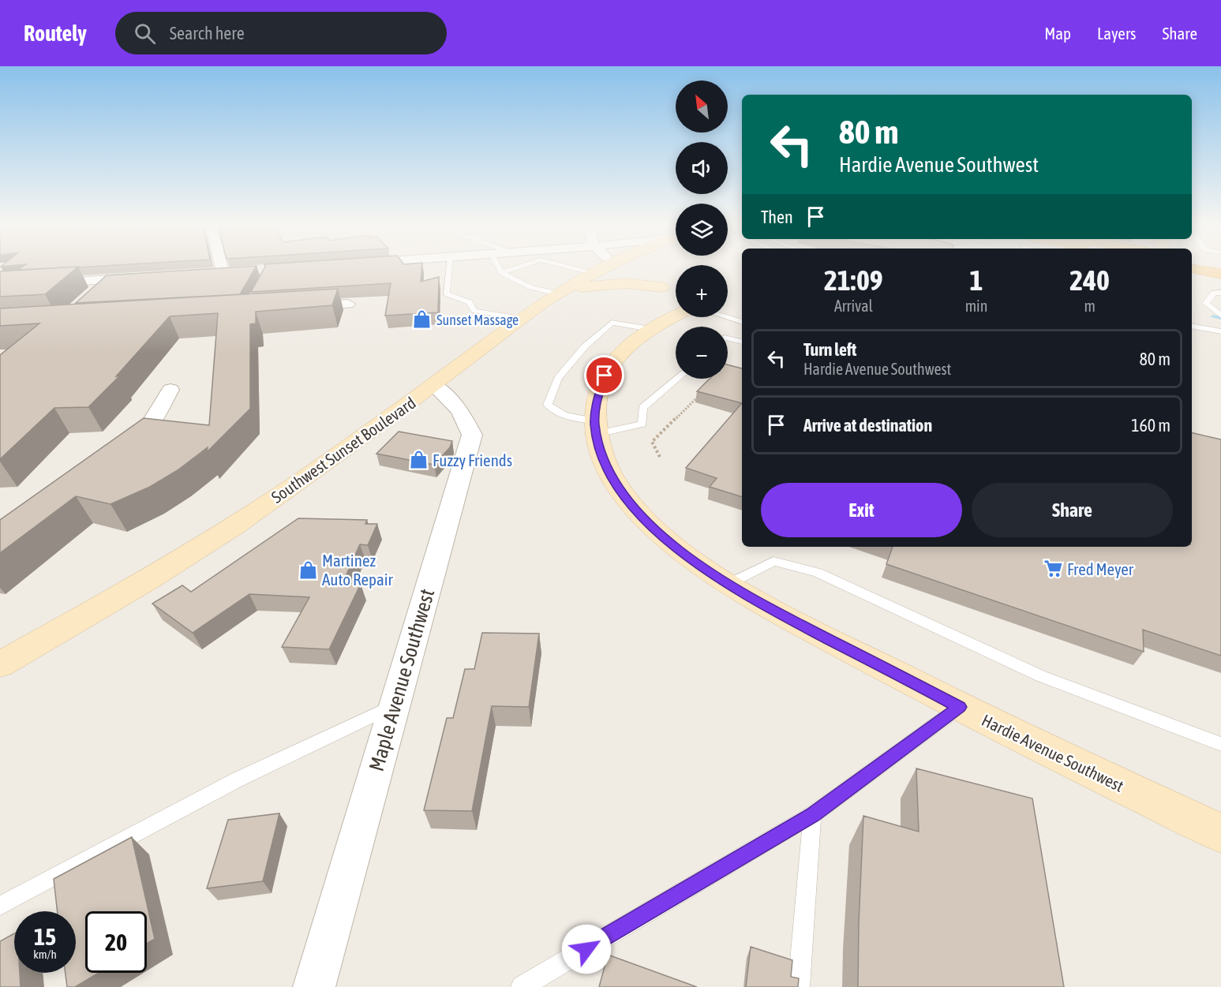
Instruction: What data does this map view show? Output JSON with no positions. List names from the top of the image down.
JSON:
{
  "streets": {
    "street": ["Southwest Sunset Boulevard", "Maple Avenue Southwest", "Hardie Avenue Southwest"]
  },
  "crossings": [
    ["Southwest Sunset Boulevard", "Maple Avenue Southwest"]
  ],
  "places": {
    "shop": ["Sunset Massage", "Fuzzy Friends", "Martinez Auto Repair"],
    "supermarket": ["Fred Meyer"]
  },
  "north": "top left",
  "page": {
    "header": "Routely",
    "search": "Search here",
    "nav": ["Map", "Layers", "Share"],
    "map_buttons": ["+", "−"],
    "turn": ["80 m", "Hardie Avenue Southwest"],
    "then": "Then",
    "eta": [
      "21:09",
      "Arrival",
      "1",
      "min",
      "240",
      "m"
    ],
    "list": [
      {
        "name": "Turn left",
        "note": "Hardie Avenue Southwest",
        "value": "80 m"
      },
      {
        "name": "Arrive at destination",
        "value": "160 m"
      }
    ],
    "buttons": ["Exit", "Share"],
    "speed": "15 km/h",
    "limit": "20"
  }
}
